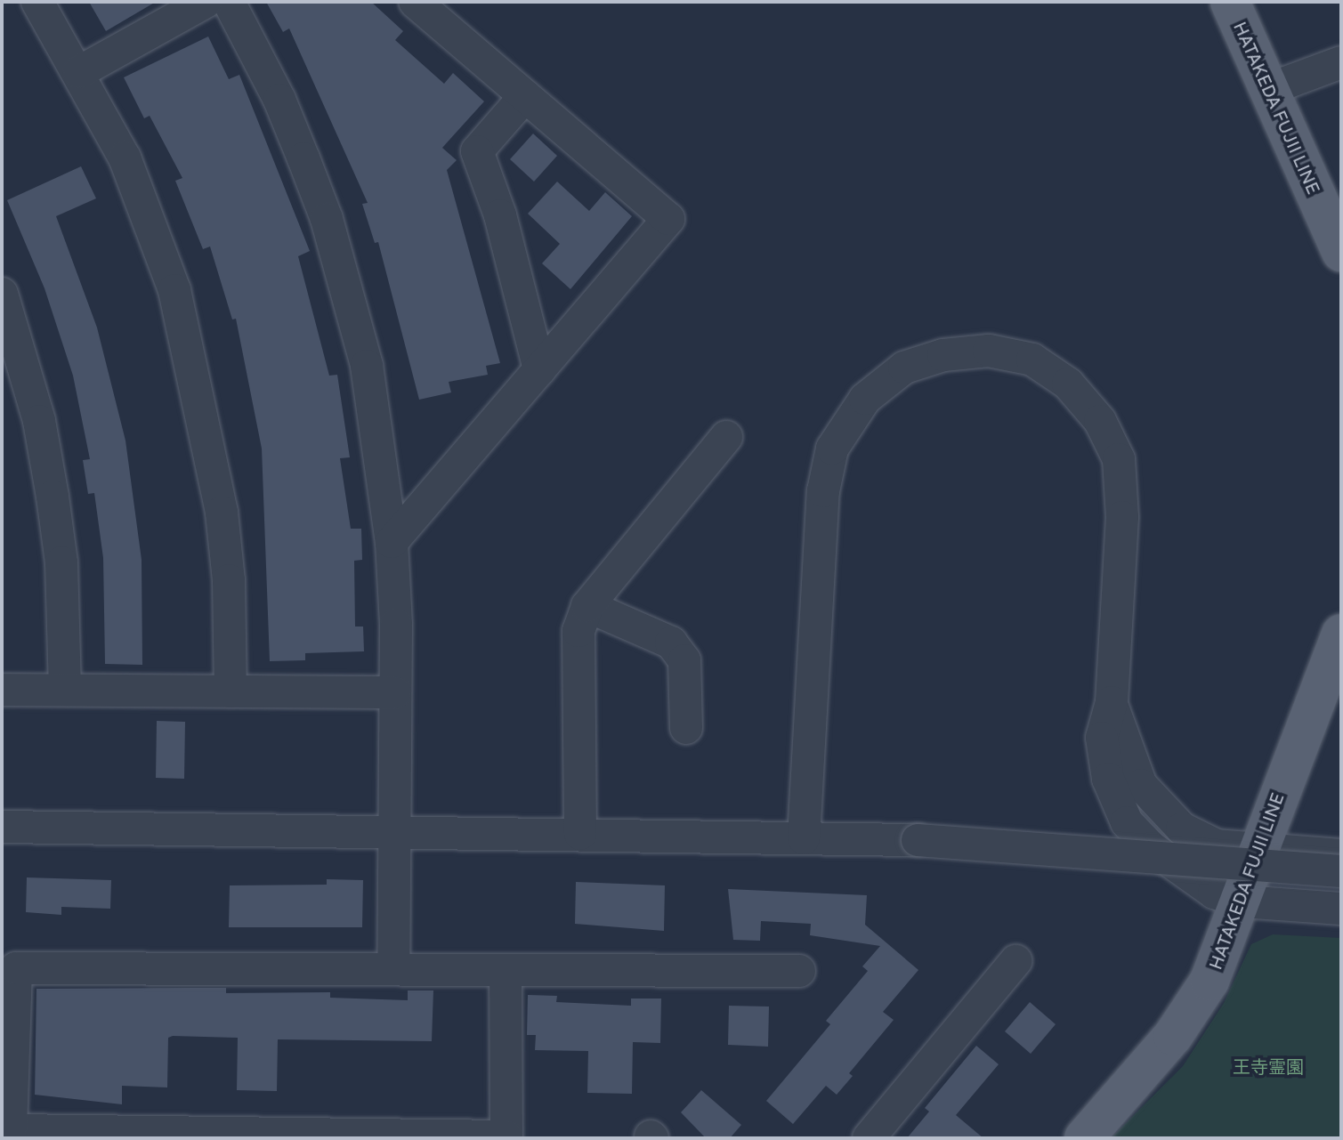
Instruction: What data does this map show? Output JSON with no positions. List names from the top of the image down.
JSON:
{
  "streets": {
    "main road": ["HATAKEDA FUJII LINE"]
  },
  "parks": ["王寺霊園"]
}
